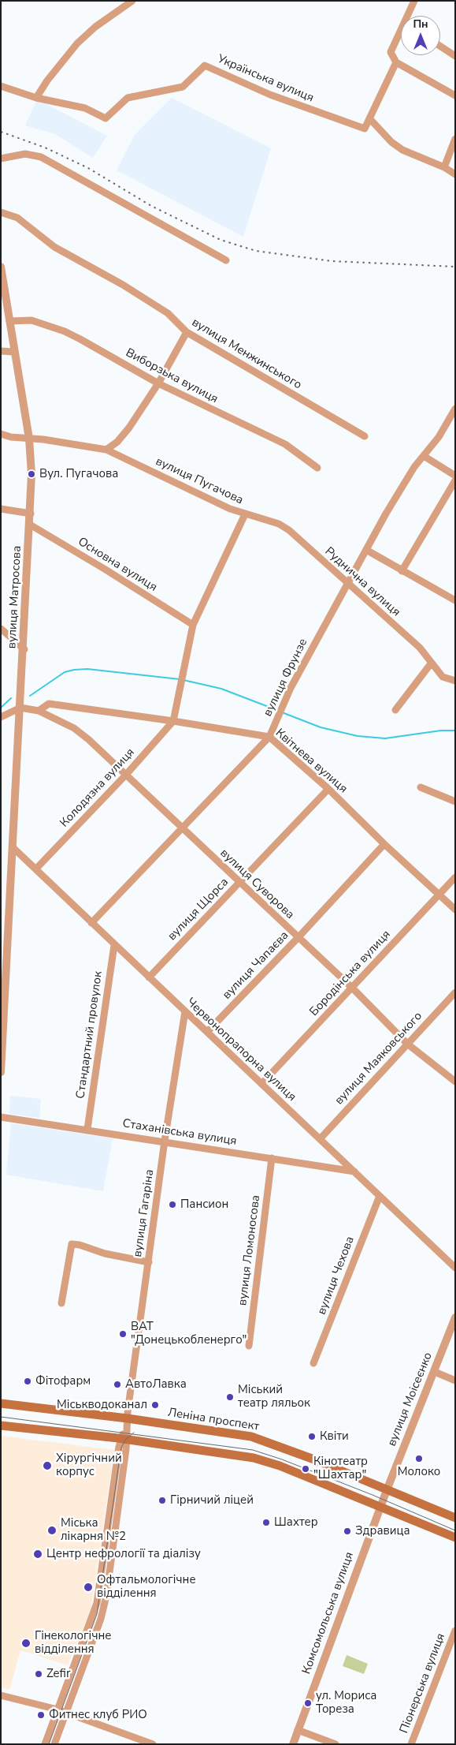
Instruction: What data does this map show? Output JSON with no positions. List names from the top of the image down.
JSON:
{
  "streets": {
    "main road": ["Леніна проспект"],
    "street": [
      "Українська вулиця",
      "вулиця Менжинського",
      "Виборзька вулиця",
      "вулиця Пугачова",
      "Основна вулиця",
      "Руднична вулиця",
      "вулиця Матросова",
      "вулиця Фрунзе",
      "Квітнева вулиця",
      "Колодязна вулиця",
      "вулиця Суворова",
      "вулиця Щорса",
      "вулиця Чапаєва",
      "Бородінська вулиця",
      "Стандартний провулок",
      "Червонопрапорна вулиця",
      "вулиця Маяковського",
      "Стаханівська вулиця",
      "вулиця Гагаріна",
      "вулиця Ломоносова",
      "вулиця Чехова",
      "вулиця Моісеєнко",
      "Комсомольська вулиця",
      "Піонерська вулиця"
    ]
  },
  "crossings": [
    ["Виборзька вулиця", "вулиця Матросова"],
    ["вулиця Пугачова", "Основна вулиця"],
    ["вулиця Пугачова", "Руднична вулиця"],
    ["вулиця Пугачова", "вулиця Матросова"],
    ["вулиця Пугачова", "Квітнева вулиця"],
    ["вулиця Пугачова", "Колодязна вулиця"],
    ["Основна вулиця", "вулиця Матросова"],
    ["Руднична вулиця", "вулиця Фрунзе"],
    ["вулиця Матросова", "Червонопрапорна вулиця"],
    ["вулиця Фрунзе", "Квітнева вулиця"],
    ["вулиця Фрунзе", "вулиця Суворова"],
    ["вулиця Фрунзе", "Червонопрапорна вулиця"],
    ["Квітнева вулиця", "Колодязна вулиця"],
    ["Квітнева вулиця", "вулиця Суворова"],
    ["Квітнева вулиця", "вулиця Щорса"],
    ["Квітнева вулиця", "вулиця Чапаєва"],
    ["Квітнева вулиця", "Бородінська вулиця"],
    ["Колодязна вулиця", "вулиця Суворова"],
    ["Колодязна вулиця", "Червонопрапорна вулиця"],
    ["вулиця Суворова", "вулиця Щорса"],
    ["вулиця Суворова", "вулиця Чапаєва"],
    ["вулиця Суворова", "Бородінська вулиця"],
    ["вулиця Суворова", "вулиця Маяковського"],
    ["вулиця Щорса", "Червонопрапорна вулиця"],
    ["вулиця Чапаєва", "Червонопрапорна вулиця"],
    ["Бородінська вулиця", "Червонопрапорна вулиця"],
    ["Стандартний провулок", "Червонопрапорна вулиця"],
    ["Стандартний провулок", "Стаханівська вулиця"],
    ["Червонопрапорна вулиця", "вулиця Маяковського"],
    ["Червонопрапорна вулиця", "Стаханівська вулиця"],
    ["Червонопрапорна вулиця", "вулиця Гагаріна"],
    ["Червонопрапорна вулиця", "вулиця Чехова"],
    ["Стаханівська вулиця", "вулиця Гагаріна"],
    ["Стаханівська вулиця", "вулиця Ломоносова"],
    ["вулиця Гагаріна", "Леніна проспект"],
    ["вулиця Моісеєнко", "Леніна проспект"],
    ["вулиця Моісеєнко", "Комсомольська вулиця"],
    ["Леніна проспект", "Комсомольська вулиця"]
  ],
  "places": [
    "Вул. Пугачова",
    "Пансион",
    "ВАТ \"Донецькобленерго\"",
    "Фітофарм",
    "АвтоЛавка",
    "Міський театр ляльок",
    "Міськводоканал",
    "Квіти",
    "Молоко",
    "Хірургічний корпус",
    "Кінотеатр \"Шахтар\"",
    "Гірничий ліцей",
    "Шахтер",
    "Міська лікарня №2",
    "Здравица",
    "Центр нефрології та діалізу",
    "Офтальмологічне відділення",
    "Гінекологічне відділення",
    "Zefir",
    "ул. Мориса Тореза",
    "Фитнес клуб РИО"
  ],
  "north": "top"
}
